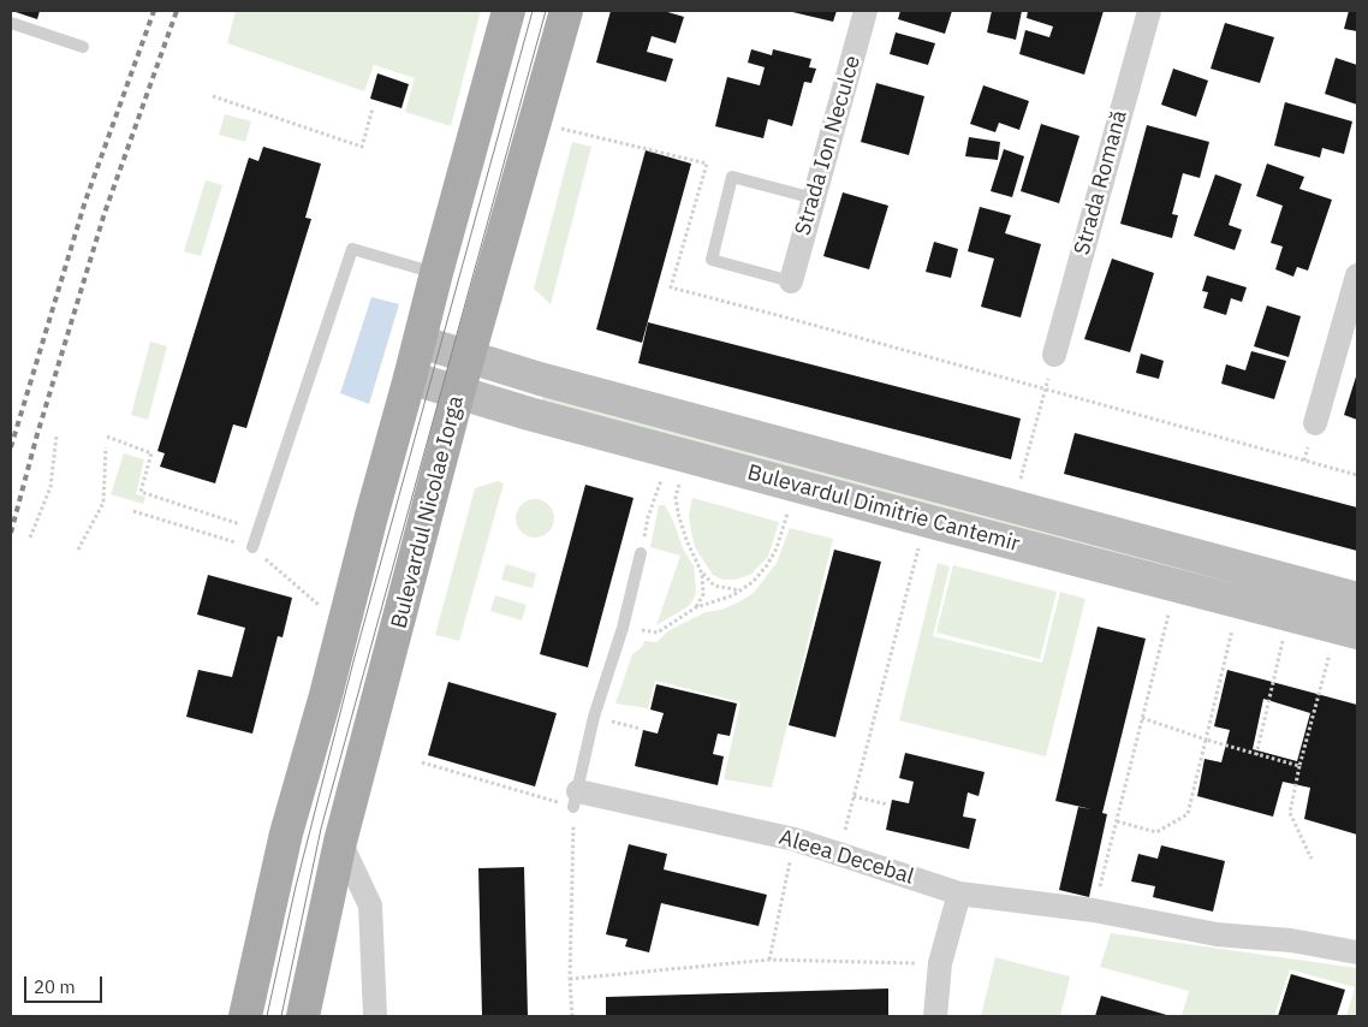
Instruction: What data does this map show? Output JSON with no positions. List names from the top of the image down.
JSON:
{
  "streets": {
    "main road": ["Bulevardul Dimitrie Cantemir", "Bulevardul Nicolae Iorga"],
    "street": ["Strada Ion Neculce", "Strada Romană", "Aleea Decebal"]
  },
  "crossings": [
    ["Bulevardul Dimitrie Cantemir", "Bulevardul Nicolae Iorga"]
  ],
  "scale_bar": "20 m"
}
